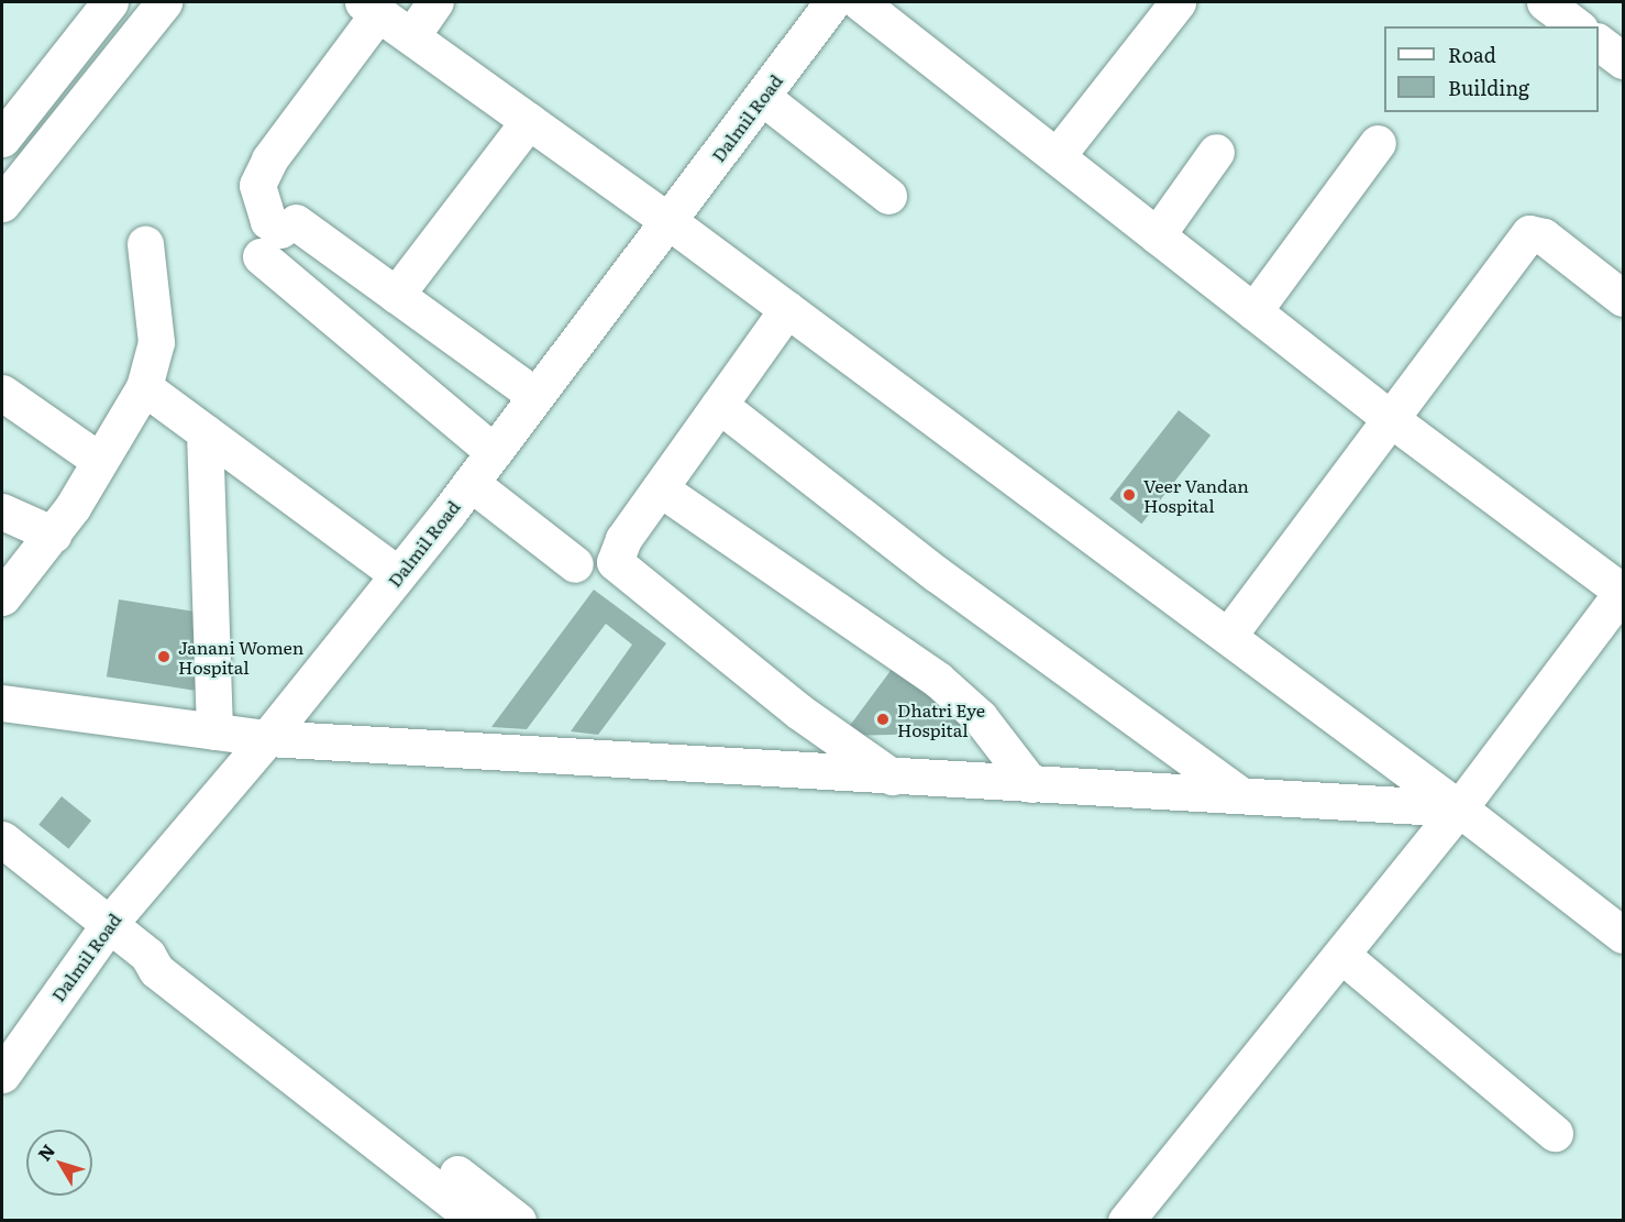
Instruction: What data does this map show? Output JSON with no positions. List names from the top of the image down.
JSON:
{
  "streets": {
    "main road": ["Dalmil Road"]
  },
  "places": ["Veer Vandan Hospital", "Janani Women Hospital", "Dhatri Eye Hospital"],
  "legend": ["Road", "Building"],
  "north": "top left"
}
